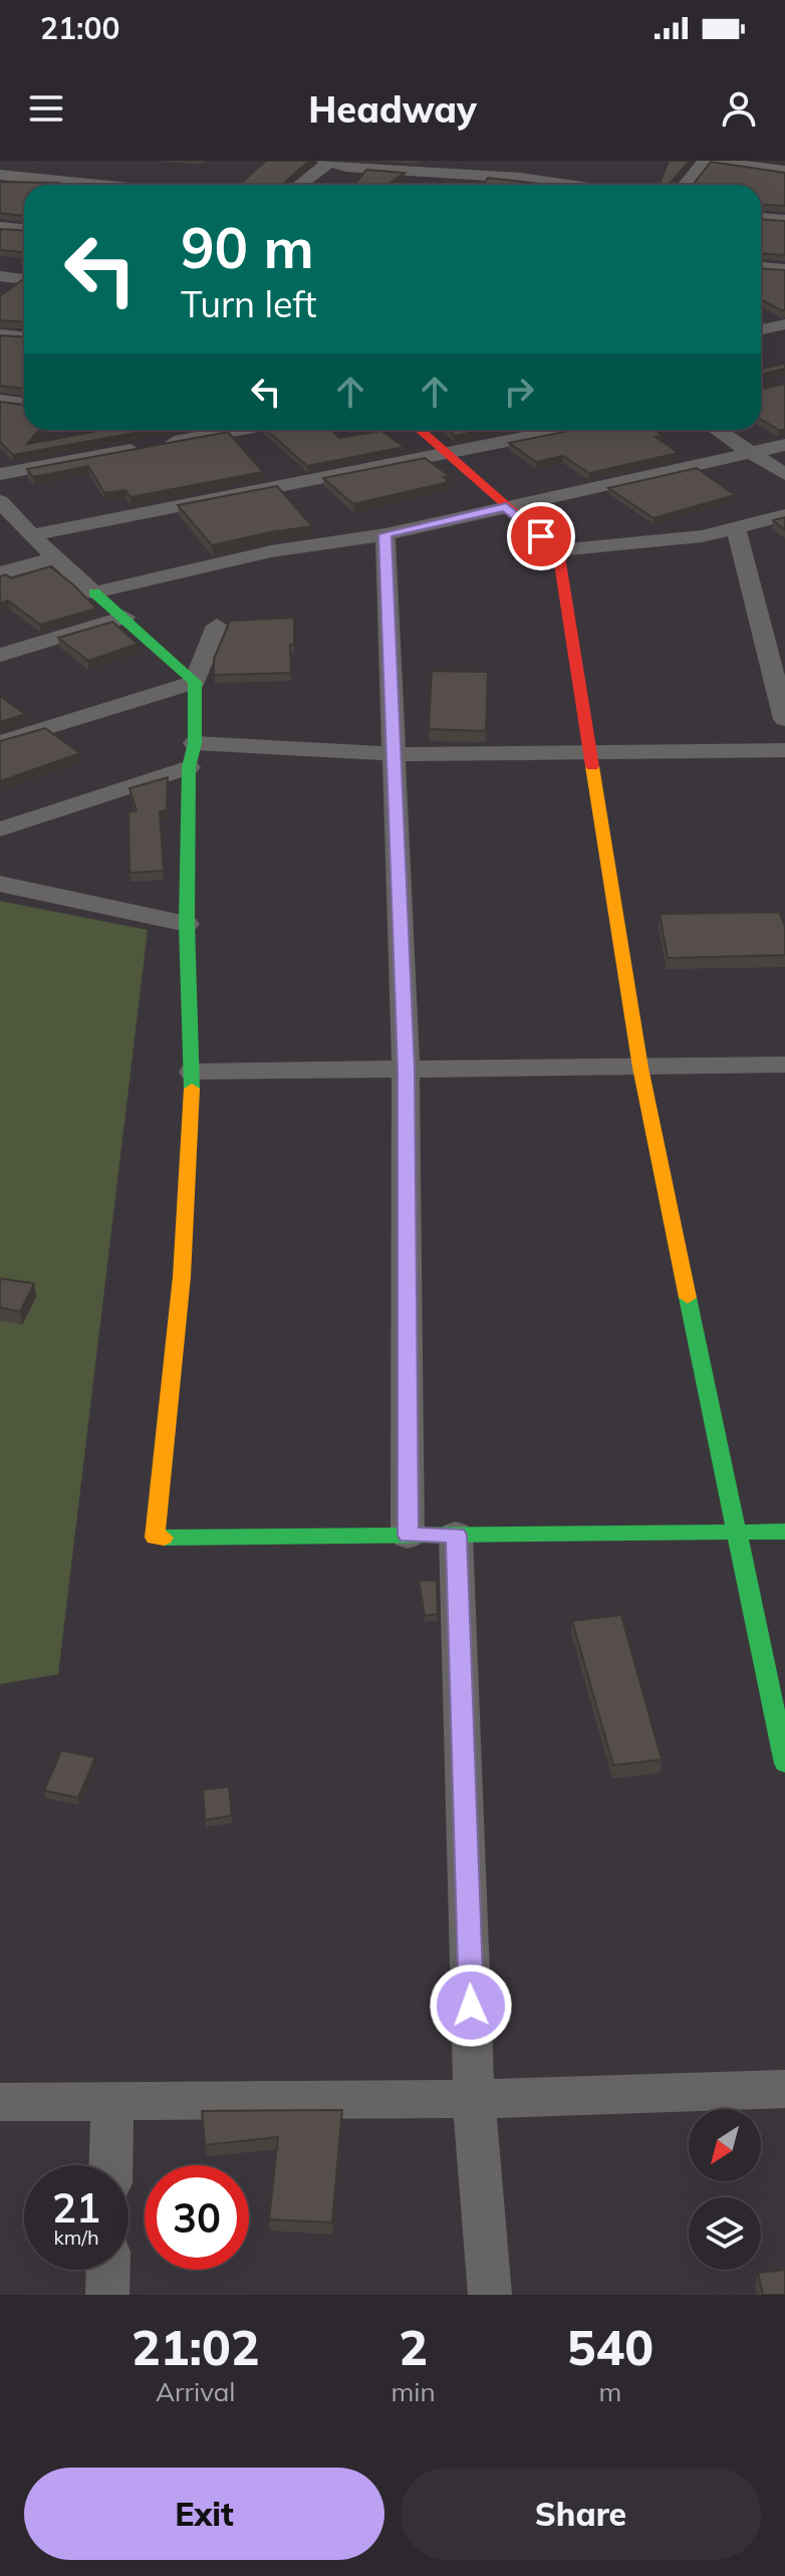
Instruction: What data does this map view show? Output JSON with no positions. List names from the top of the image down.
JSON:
{
  "north": "bottom left",
  "page": {
    "status": "21:00",
    "header": "Headway",
    "turn": ["90 m", "Turn left"],
    "speed": "21 km/h",
    "limit": "30",
    "eta": [
      "21:02",
      "Arrival",
      "2",
      "min",
      "540",
      "m"
    ],
    "buttons": ["Exit", "Share"]
  }
}
